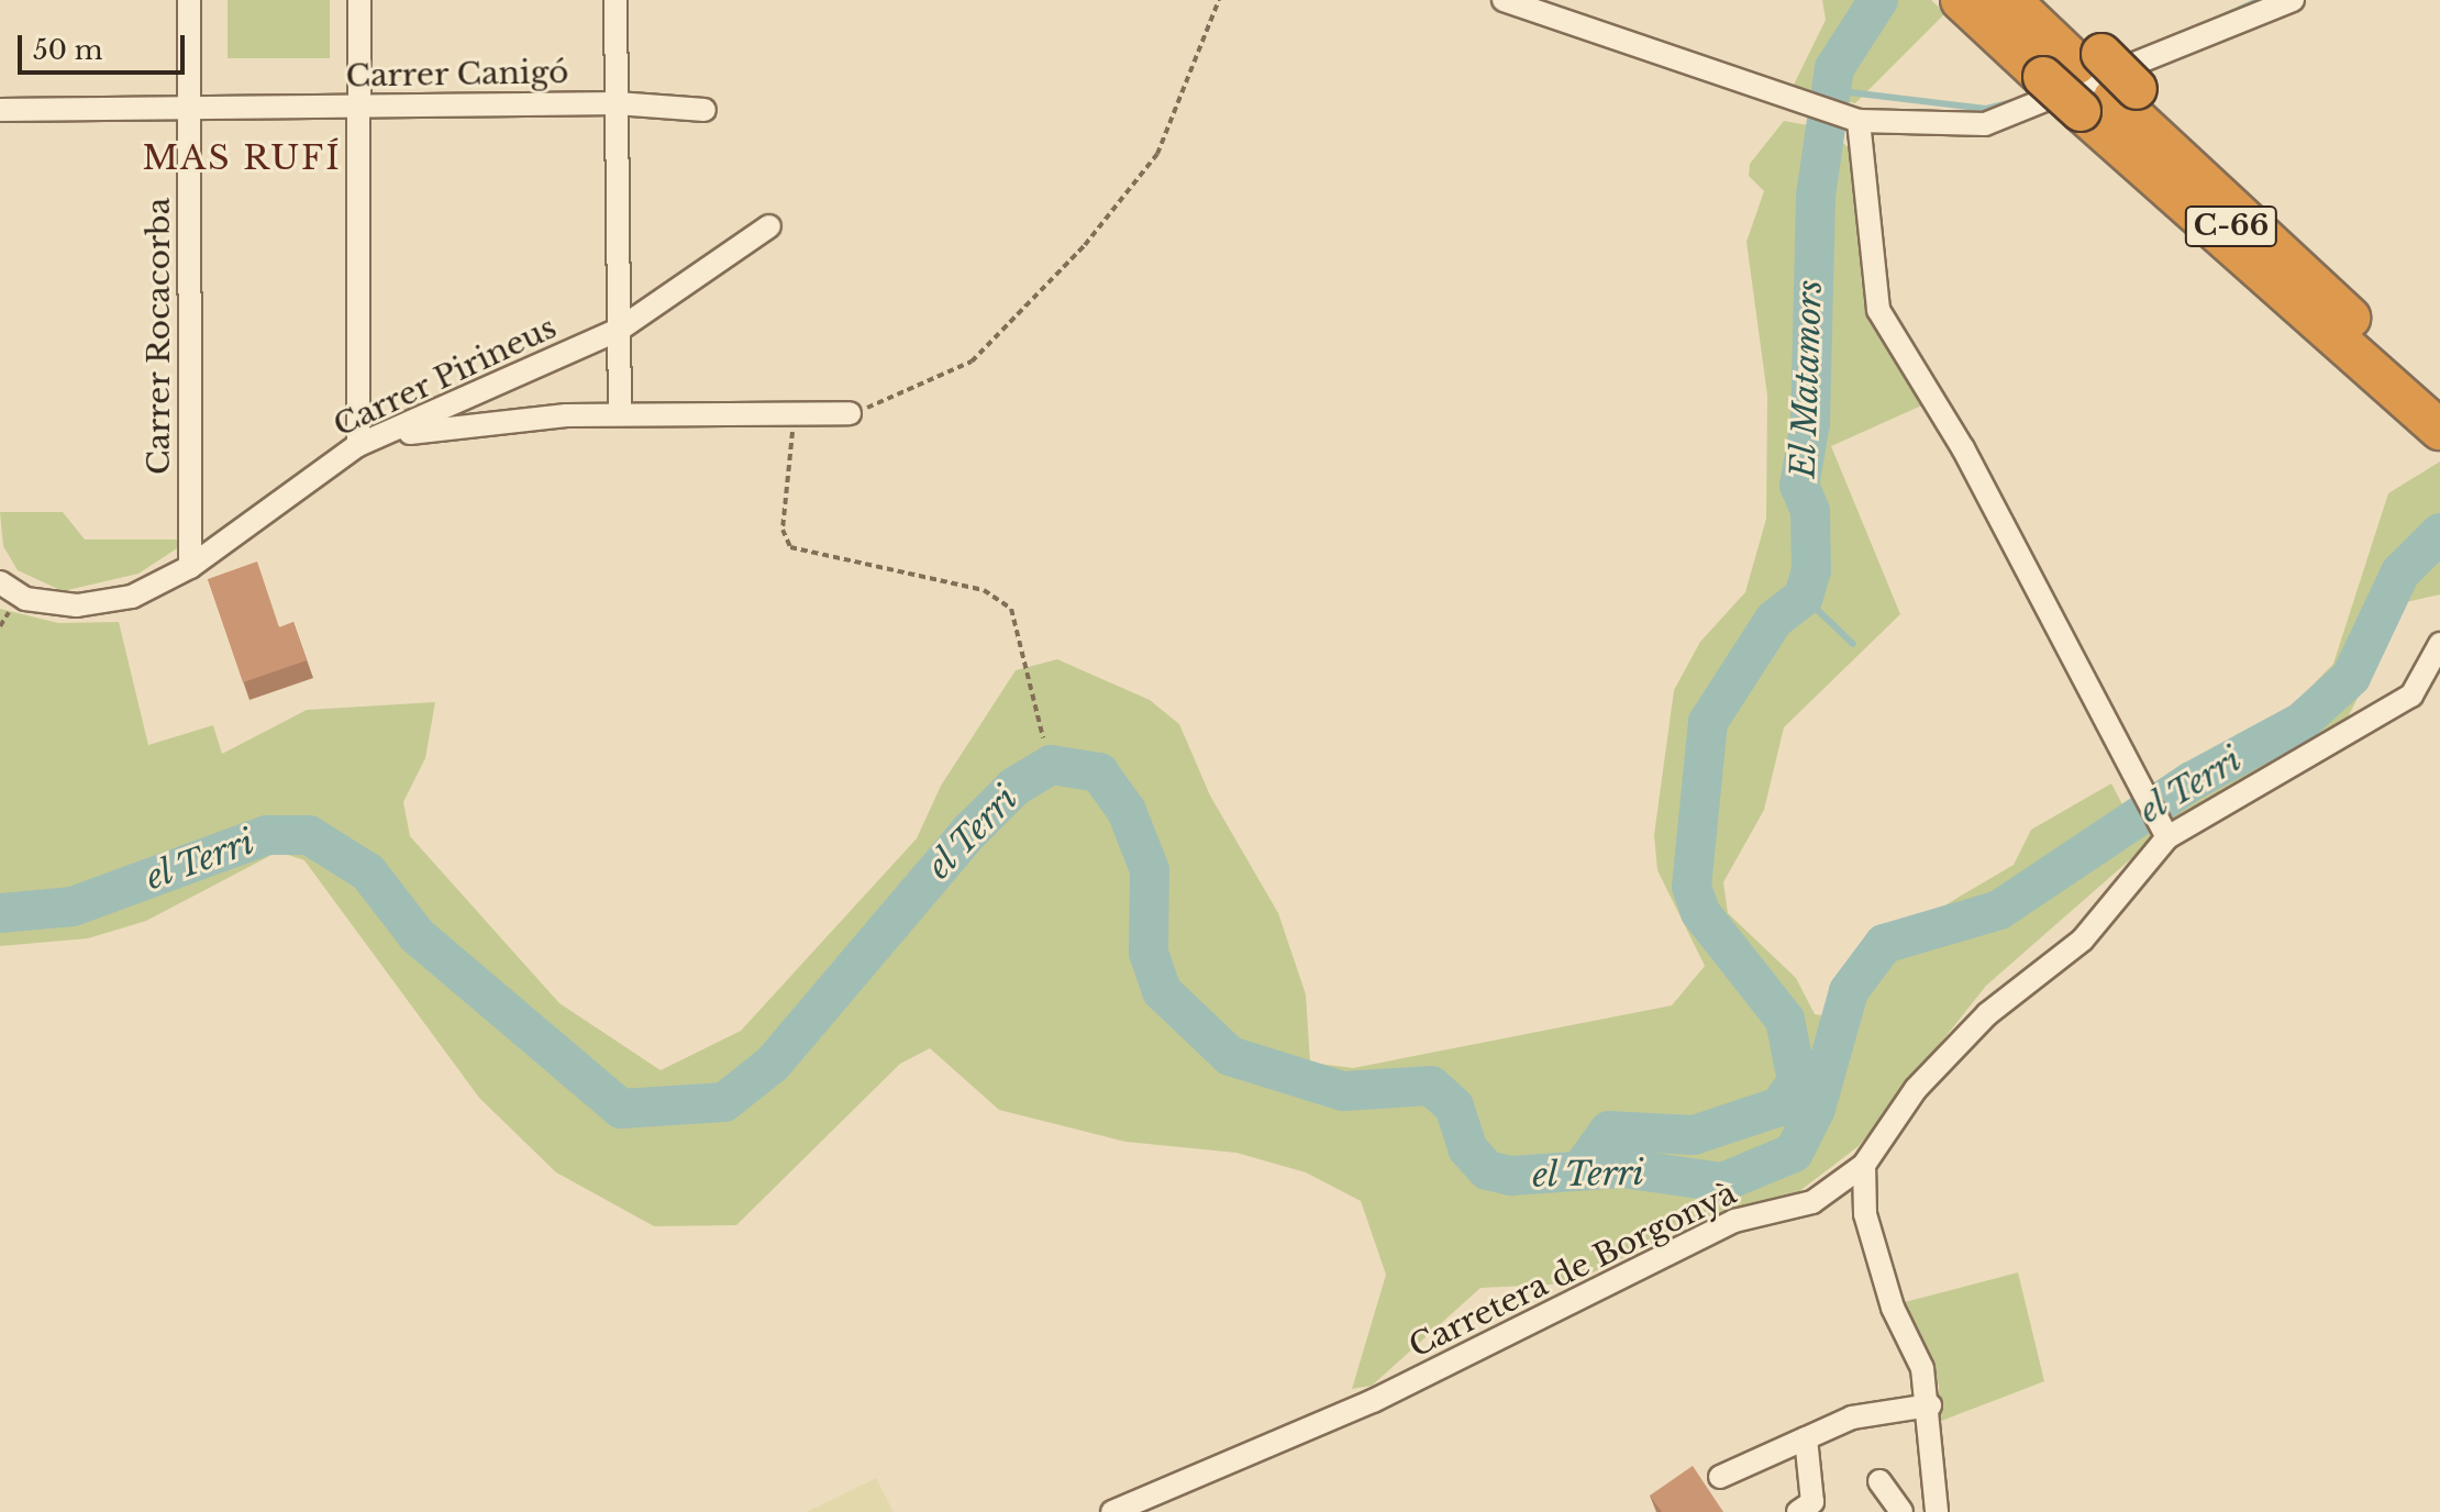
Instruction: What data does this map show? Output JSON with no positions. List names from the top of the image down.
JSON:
{
  "streets": {
    "highway": ["C-66"],
    "street": [
      "Carrer Canigó",
      "Carrer Rocacorba",
      "Carrer Pirineus",
      "Carretera de Borgonyà"
    ]
  },
  "crossings": [
    ["Carrer Canigó", "Carrer Rocacorba"],
    ["Carrer Rocacorba", "Carrer Pirineus"]
  ],
  "districts": ["MAS RUFÍ"],
  "water": ["El Matamors", "el Terri"],
  "scale_bar": "50 m"
}
